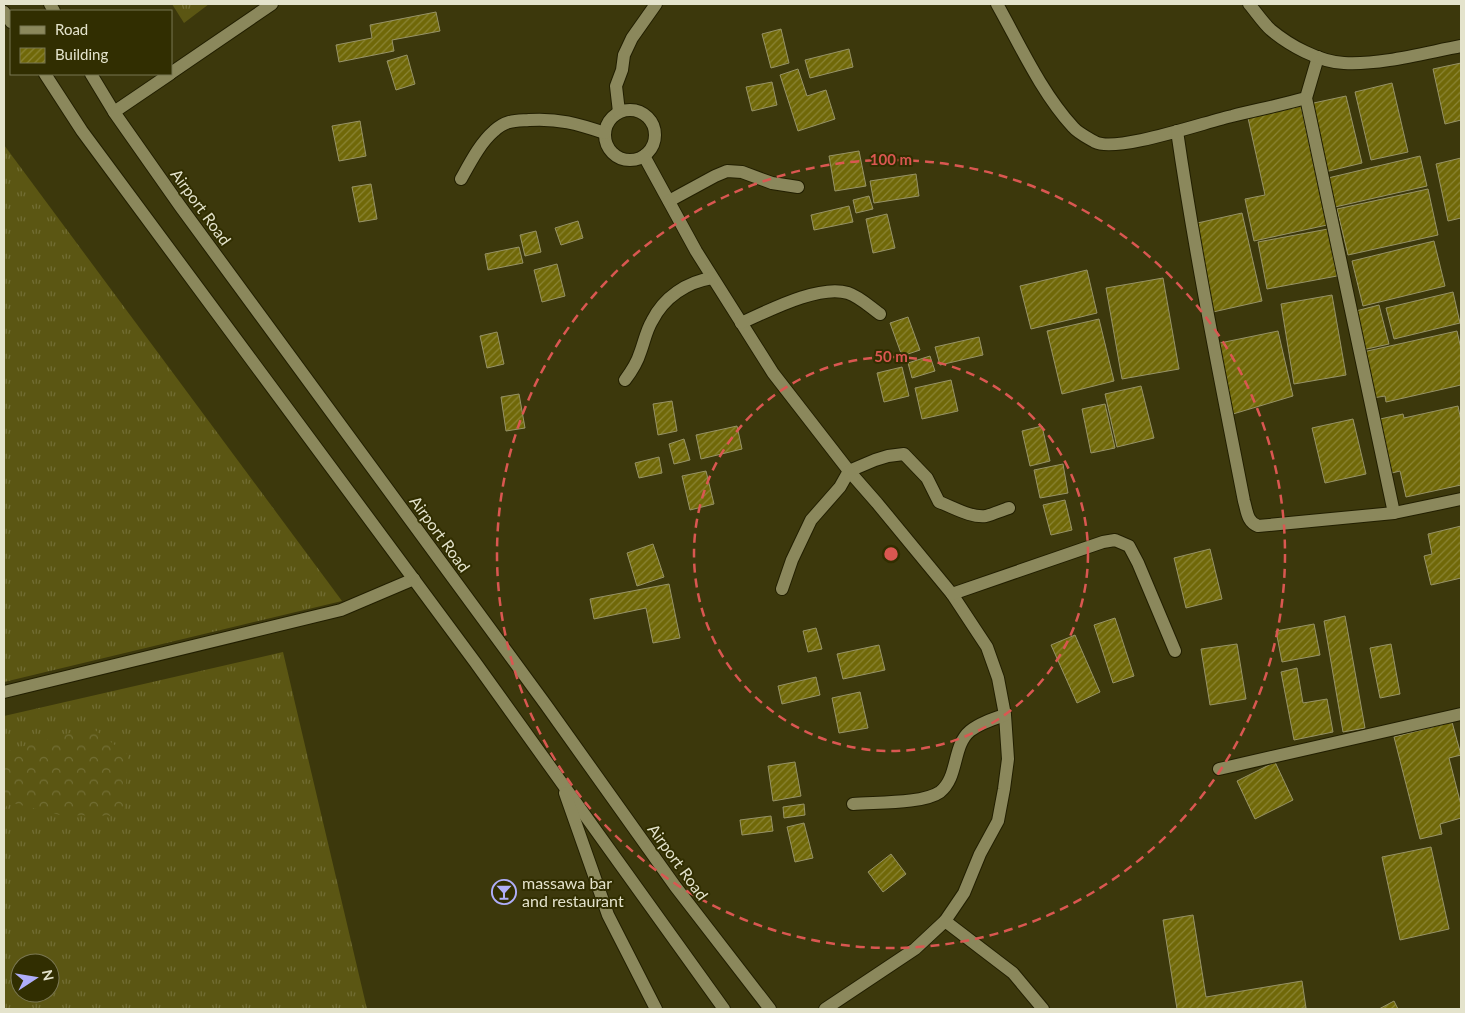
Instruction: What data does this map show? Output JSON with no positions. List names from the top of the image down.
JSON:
{
  "streets": {
    "street": ["Airport Road"]
  },
  "places": {
    "bar": ["massawa bar and restaurant"]
  },
  "legend": ["Road", "Building"],
  "north": "right",
  "rings": ["100 m", "50 m"]
}
